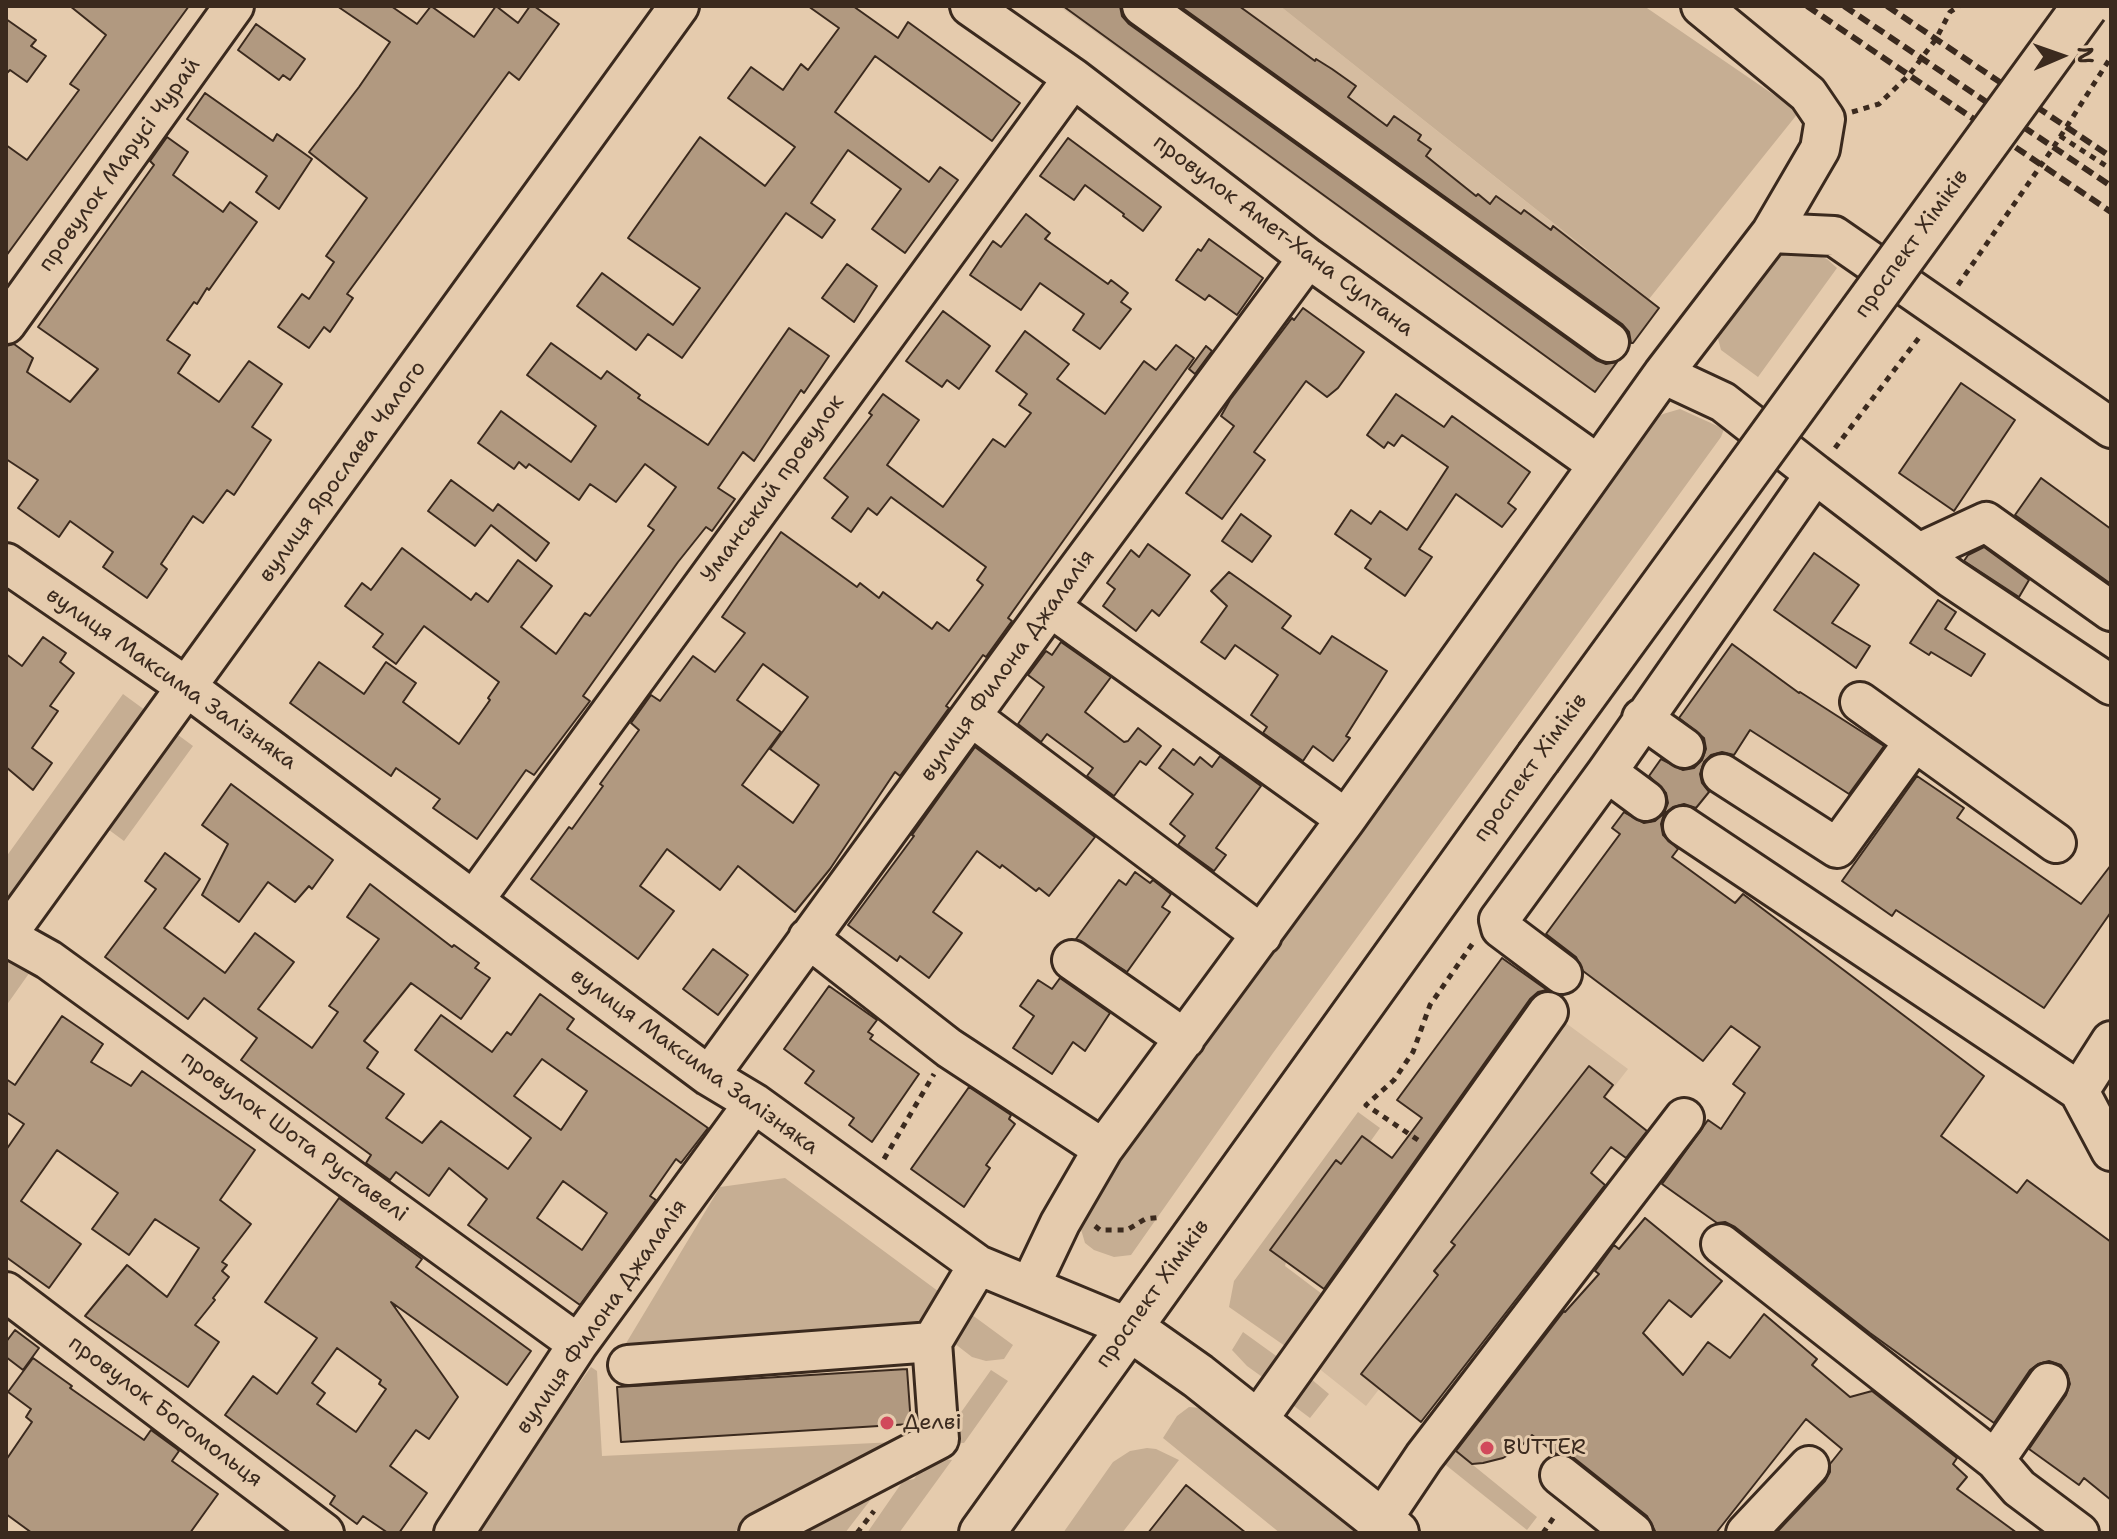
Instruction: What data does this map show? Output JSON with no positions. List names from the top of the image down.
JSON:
{
  "streets": {
    "main road": ["проспект Хіміків", "вулиця Максима Залізняка"],
    "street": [
      "провулок Марусі Чурай",
      "провулок Амет-Хана Султана",
      "вулиця Ярослава Чалого",
      "Уманський провулок",
      "вулиця Филона Джалалія",
      "провулок Шота Руставелі",
      "провулок Богомольця"
    ]
  },
  "crossings": [
    ["провулок Амет-Хана Султана", "Уманський провулок"],
    ["провулок Амет-Хана Султана", "вулиця Филона Джалалія"],
    ["проспект Хіміків", "вулиця Максима Залізняка"],
    ["вулиця Ярослава Чалого", "вулиця Максима Залізняка"],
    ["вулиця Ярослава Чалого", "провулок Шота Руставелі"],
    ["Уманський провулок", "вулиця Максима Залізняка"],
    ["вулиця Филона Джалалія", "вулиця Максима Залізняка"],
    ["вулиця Филона Джалалія", "провулок Шота Руставелі"]
  ],
  "places": ["Делві", "BUTTER"],
  "north": "right"
}
